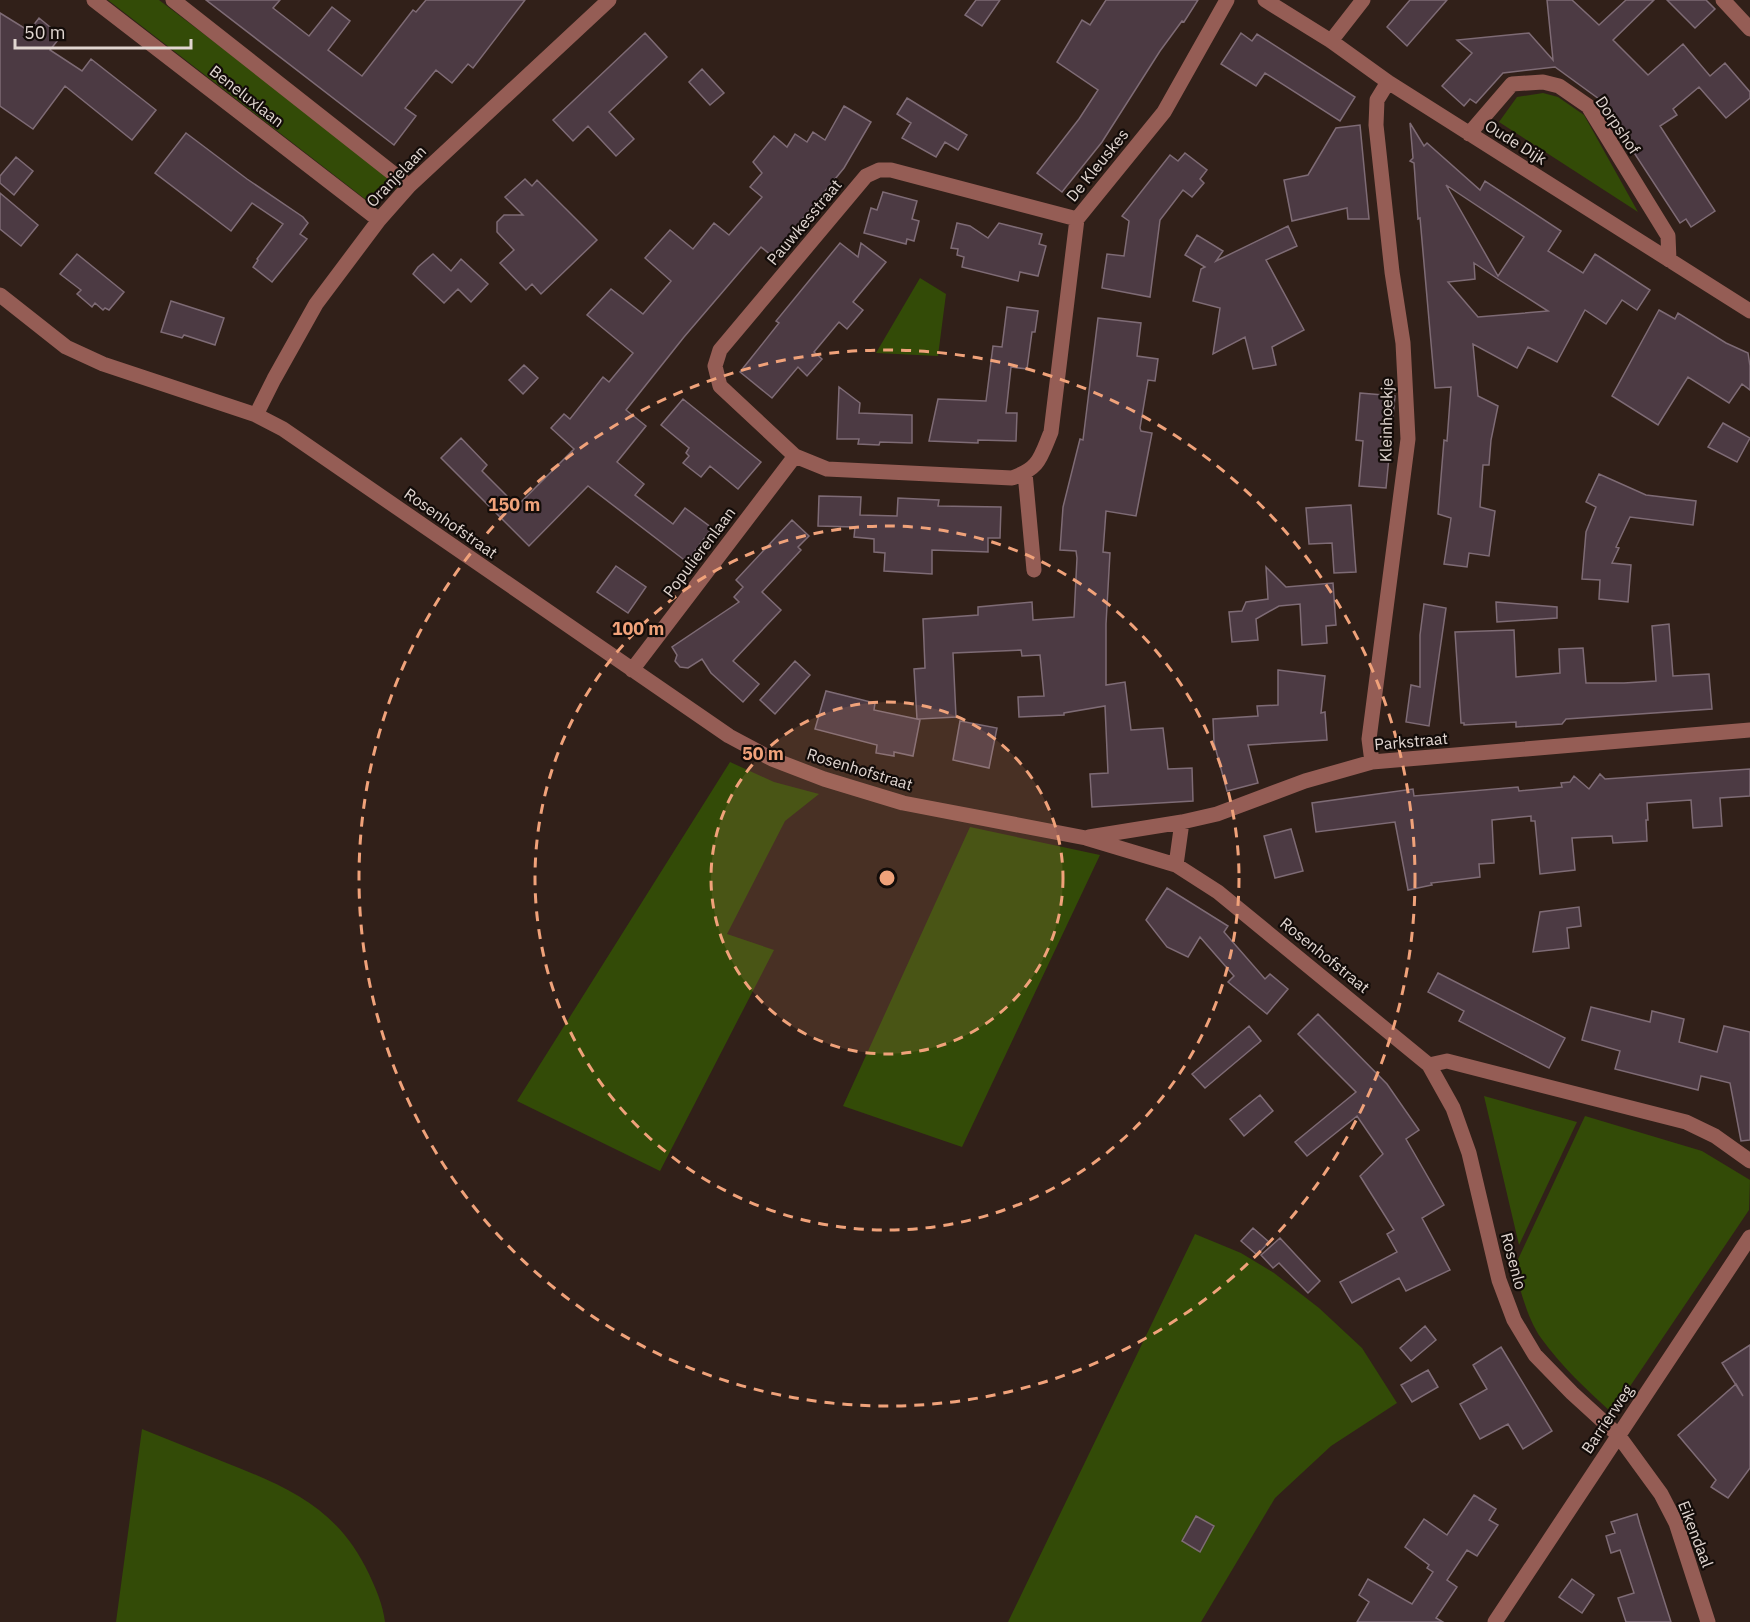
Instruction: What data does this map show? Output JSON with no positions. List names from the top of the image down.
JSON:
{
  "streets": {
    "street": [
      "Beneluxlaan",
      "Dorpshof",
      "Oude Dijk",
      "De Kleuskes",
      "Oranjelaan",
      "Pauwkesstraat",
      "Kleinhoekje",
      "Rosenhofstraat",
      "Populierenlaan",
      "Parkstraat",
      "Rosenlo",
      "Barrierweg",
      "Eikendaal"
    ]
  },
  "crossings": [
    ["Beneluxlaan", "Oranjelaan"],
    ["Dorpshof", "Oude Dijk"],
    ["Oude Dijk", "Kleinhoekje"],
    ["De Kleuskes", "Pauwkesstraat"],
    ["Oranjelaan", "Rosenhofstraat"],
    ["Pauwkesstraat", "Populierenlaan"],
    ["Kleinhoekje", "Parkstraat"],
    ["Rosenhofstraat", "Populierenlaan"],
    ["Rosenhofstraat", "Parkstraat"],
    ["Rosenhofstraat", "Rosenlo"],
    ["Rosenlo", "Barrierweg"],
    ["Rosenlo", "Eikendaal"],
    ["Barrierweg", "Eikendaal"]
  ],
  "scale_bar": "50 m",
  "rings": ["150 m", "100 m", "50 m"]
}
